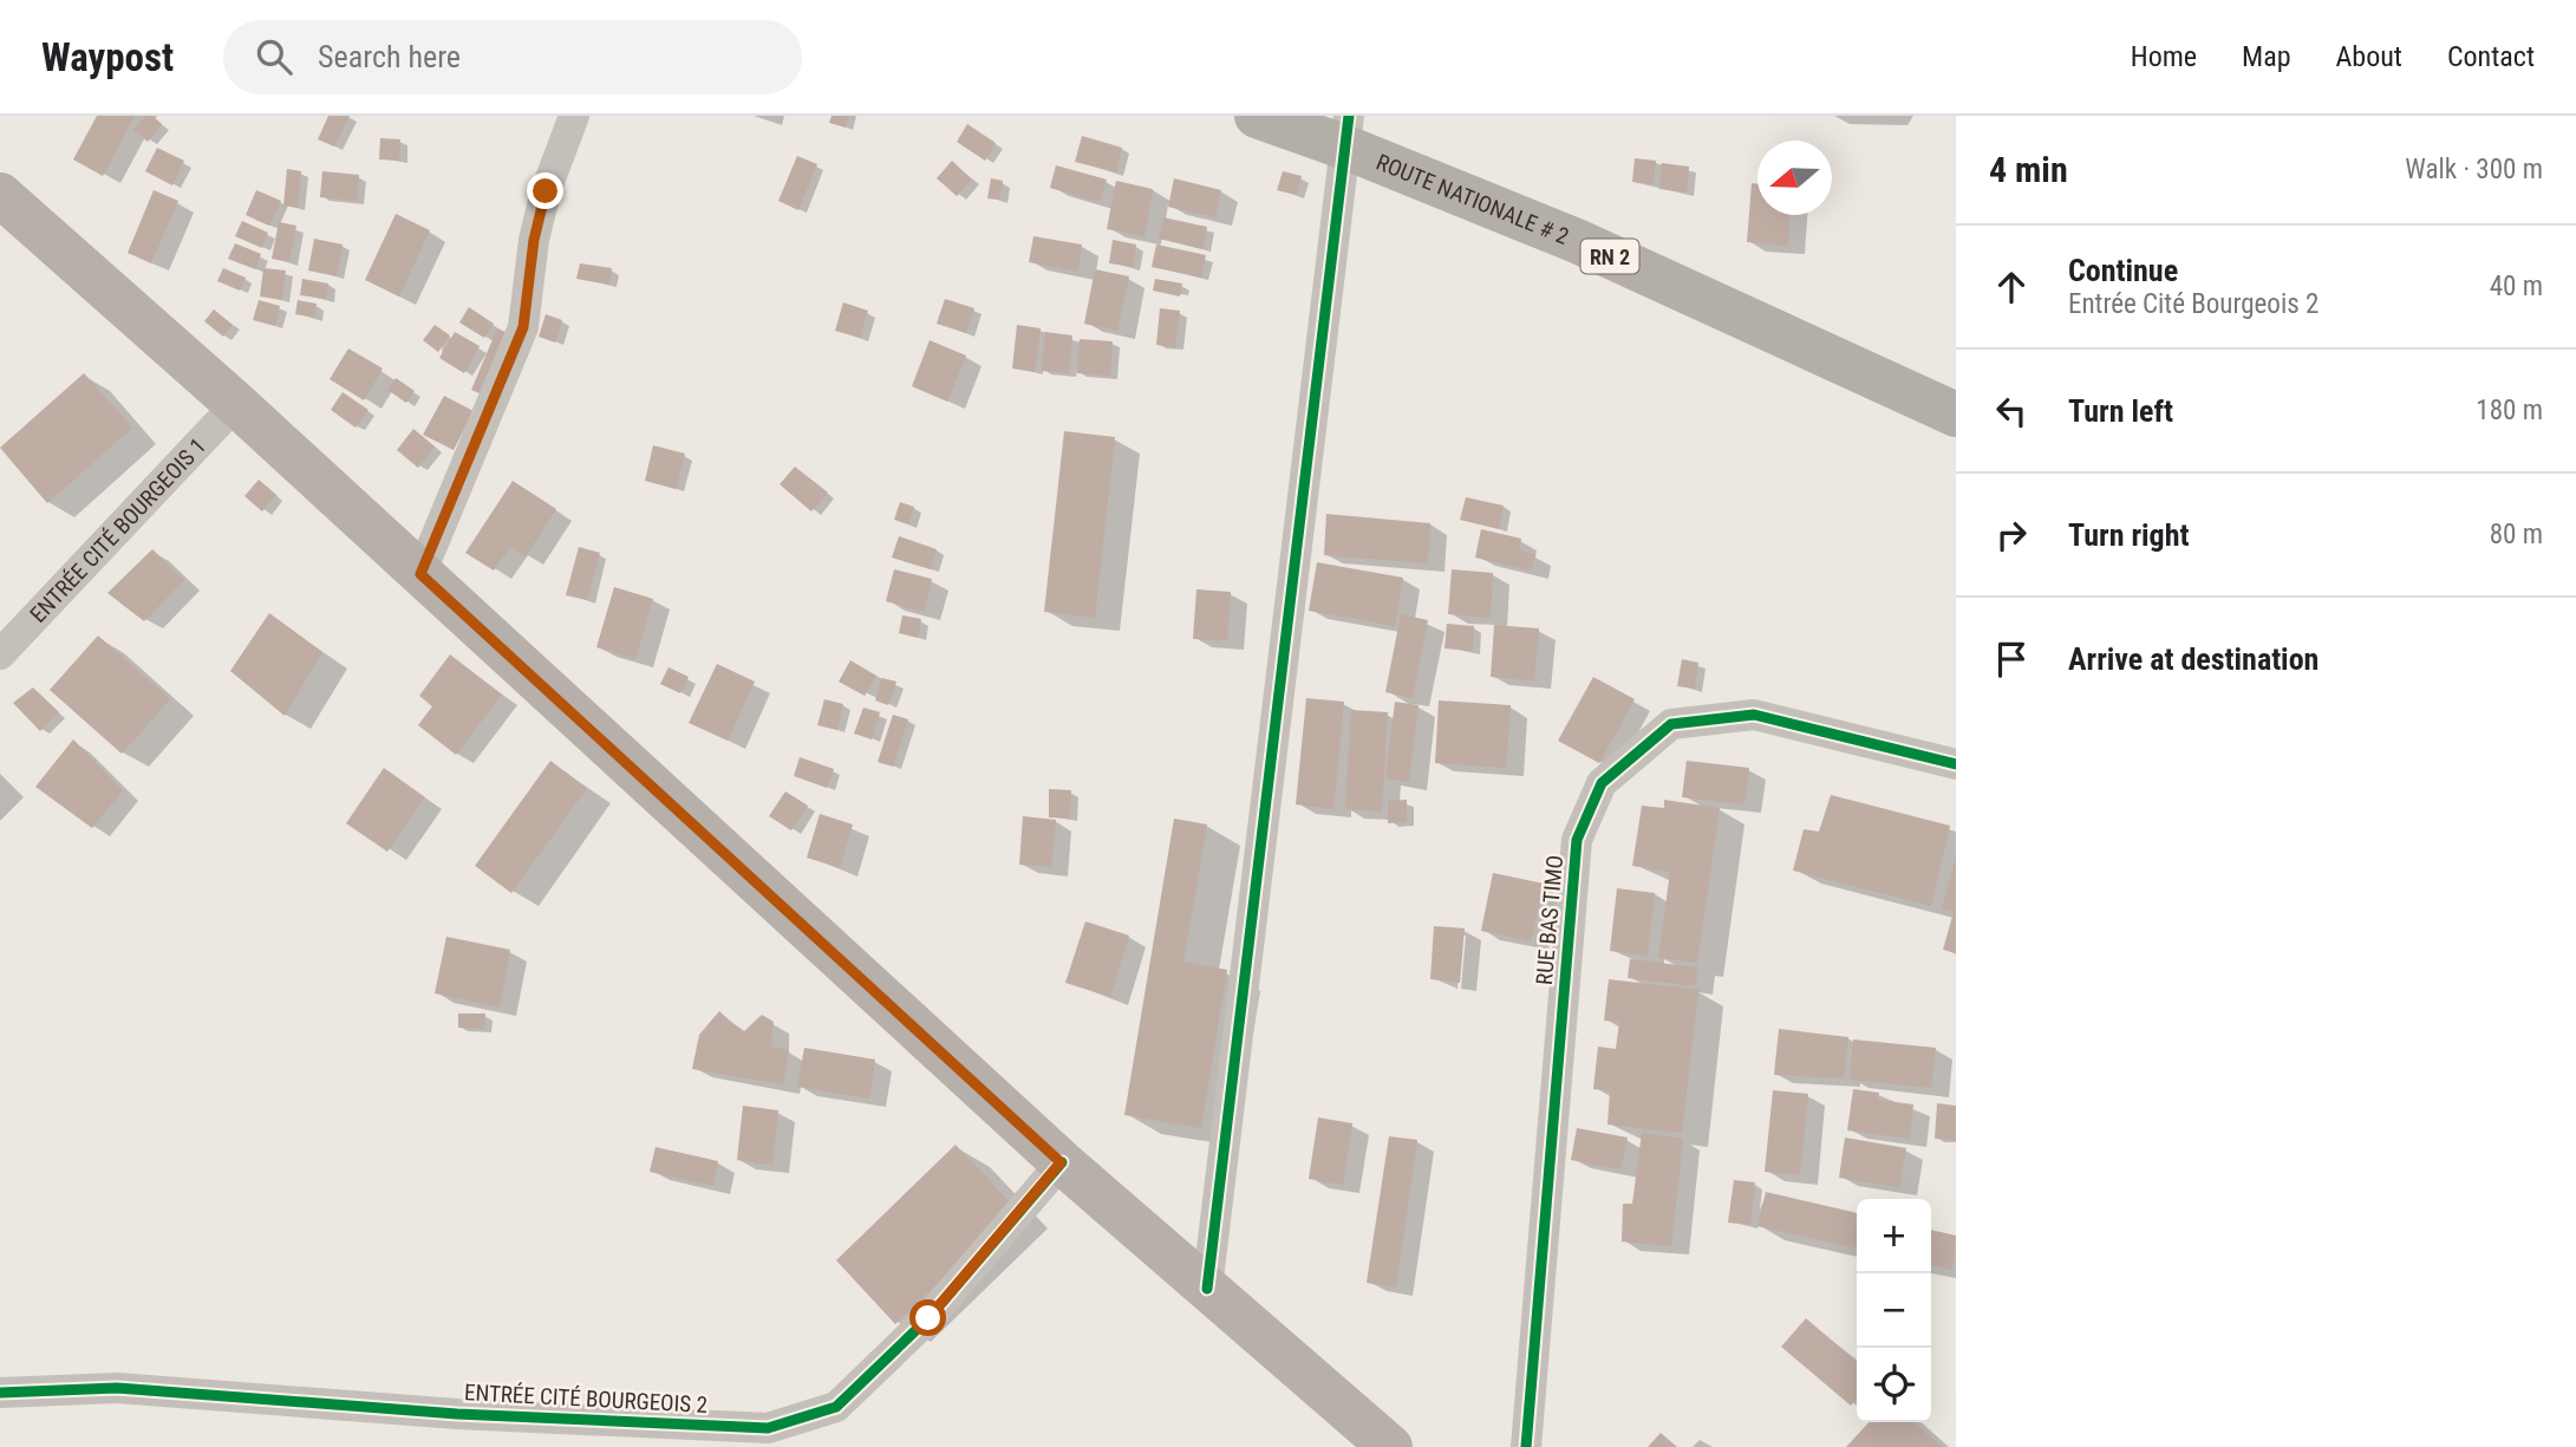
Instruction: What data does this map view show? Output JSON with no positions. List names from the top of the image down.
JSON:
{
  "streets": {
    "main road": ["ROUTE NATIONALE # 2", "RN 2"],
    "street": ["ENTRÉE CITÉ BOURGEOIS 1", "RUE BAS TIMO", "ENTRÉE CITÉ BOURGEOIS 2"]
  },
  "north": "left",
  "page": {
    "header": "Waypost",
    "search": "Search here",
    "nav": [
      "Home",
      "Map",
      "About",
      "Contact"
    ],
    "heading": ["4 min", "Walk · 300 m"],
    "list": [
      ["Continue", "Entrée Cité Bourgeois 2", "40 m"],
      ["Turn left", "180 m"],
      ["Turn right", "80 m"],
      "Arrive at destination"
    ],
    "map_buttons": ["+", "−"]
  }
}
